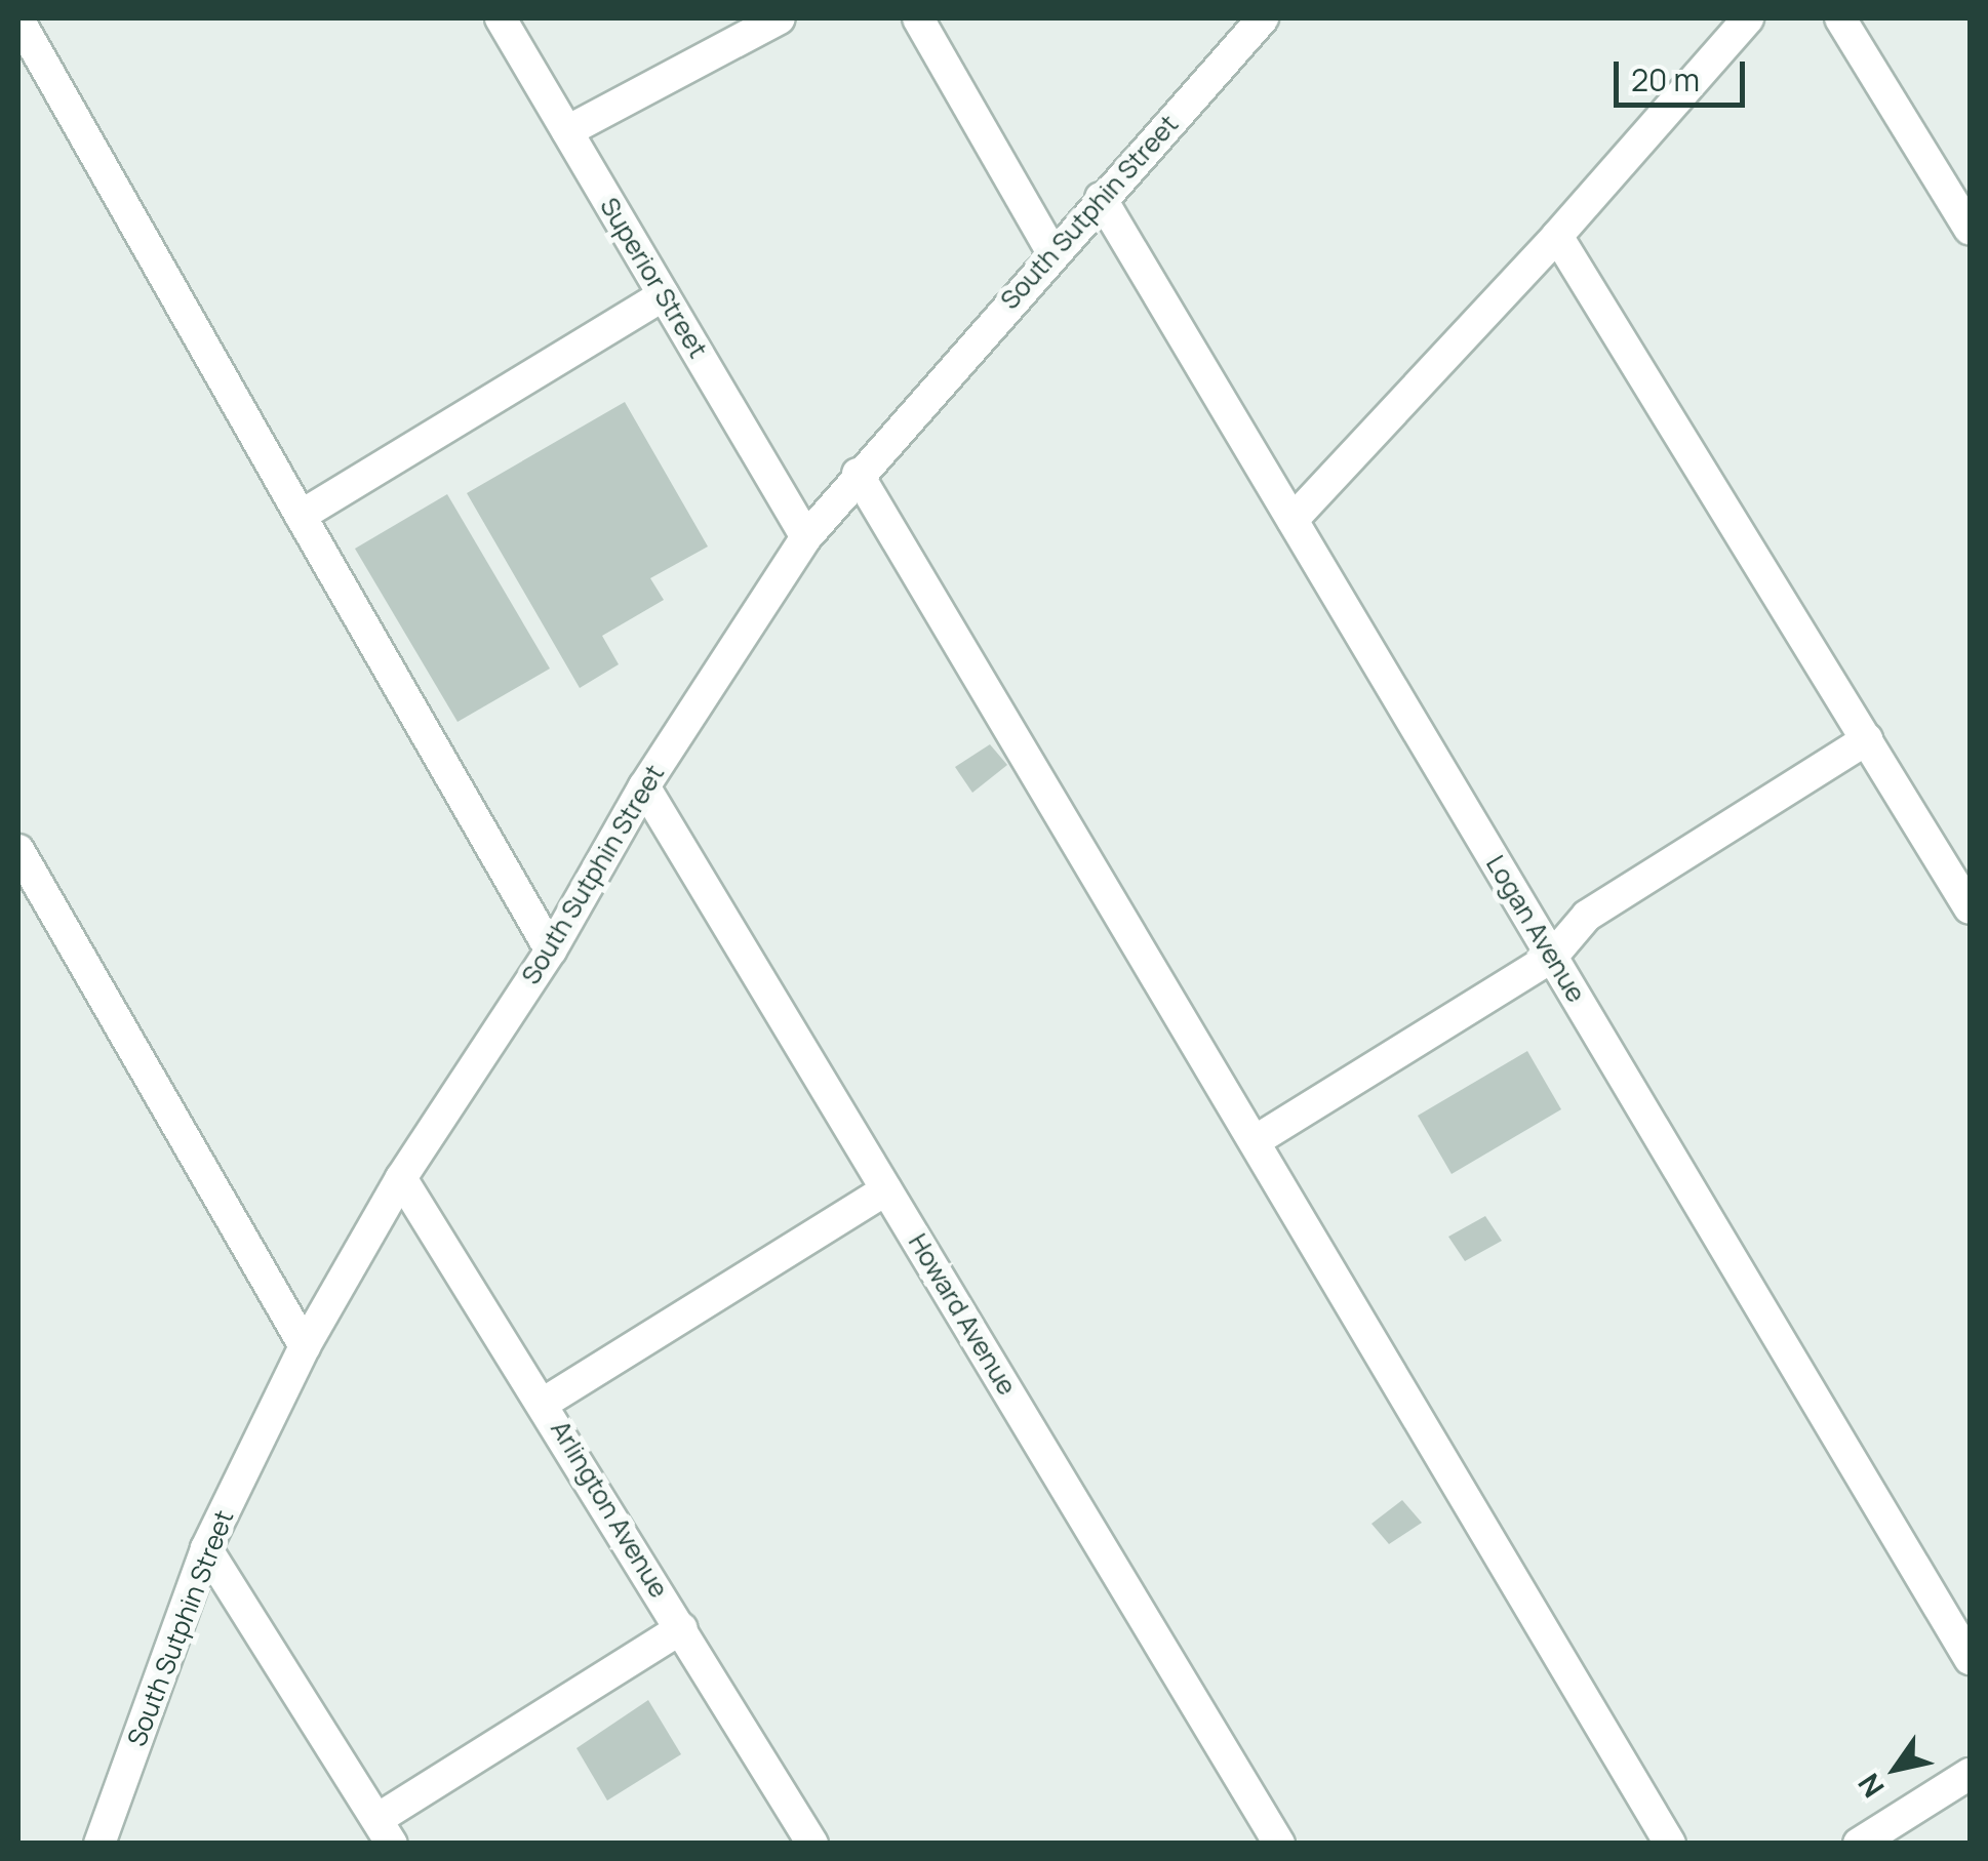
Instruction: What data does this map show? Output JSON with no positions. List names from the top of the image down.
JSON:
{
  "streets": {
    "street": [
      "South Sutphin Street",
      "Superior Street",
      "Logan Avenue",
      "Howard Avenue",
      "Arlington Avenue"
    ]
  },
  "crossings": [
    ["South Sutphin Street", "Superior Street"],
    ["South Sutphin Street", "Logan Avenue"],
    ["South Sutphin Street", "Howard Avenue"],
    ["South Sutphin Street", "Arlington Avenue"]
  ],
  "scale_bar": "20 m",
  "north": "bottom left"
}
